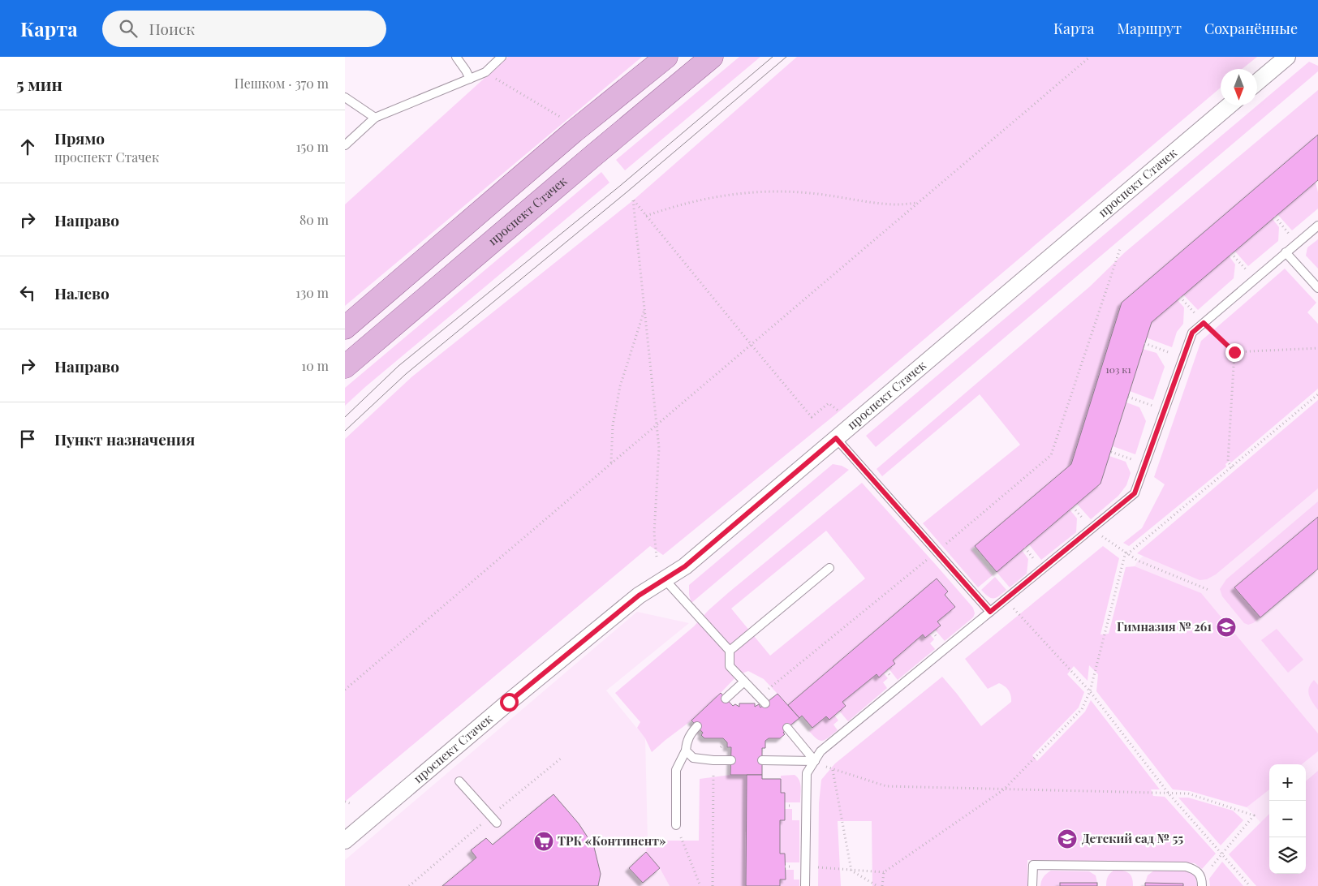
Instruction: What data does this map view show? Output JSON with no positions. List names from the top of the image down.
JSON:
{
  "streets": {
    "main road": ["проспект Стачек"]
  },
  "places": {
    "school or university": ["Гимназия № 261", "Детский сад № 55"],
    "supermarket": ["ТРК «Континент»"]
  },
  "house_numbers": ["103 к1"],
  "north": "bottom",
  "page": {
    "header": "Карта",
    "search": "Поиск",
    "nav": ["Карта", "Маршрут", "Сохранённые"],
    "heading": ["5 мин", "Пешком · 370 m"],
    "list": [
      ["Прямо", "проспект Стачек", "150 m"],
      ["Направо", "80 m"],
      ["Налево", "130 m"],
      ["Направо", "10 m"],
      "Пункт назначения"
    ],
    "map_buttons": ["+", "−"]
  }
}
